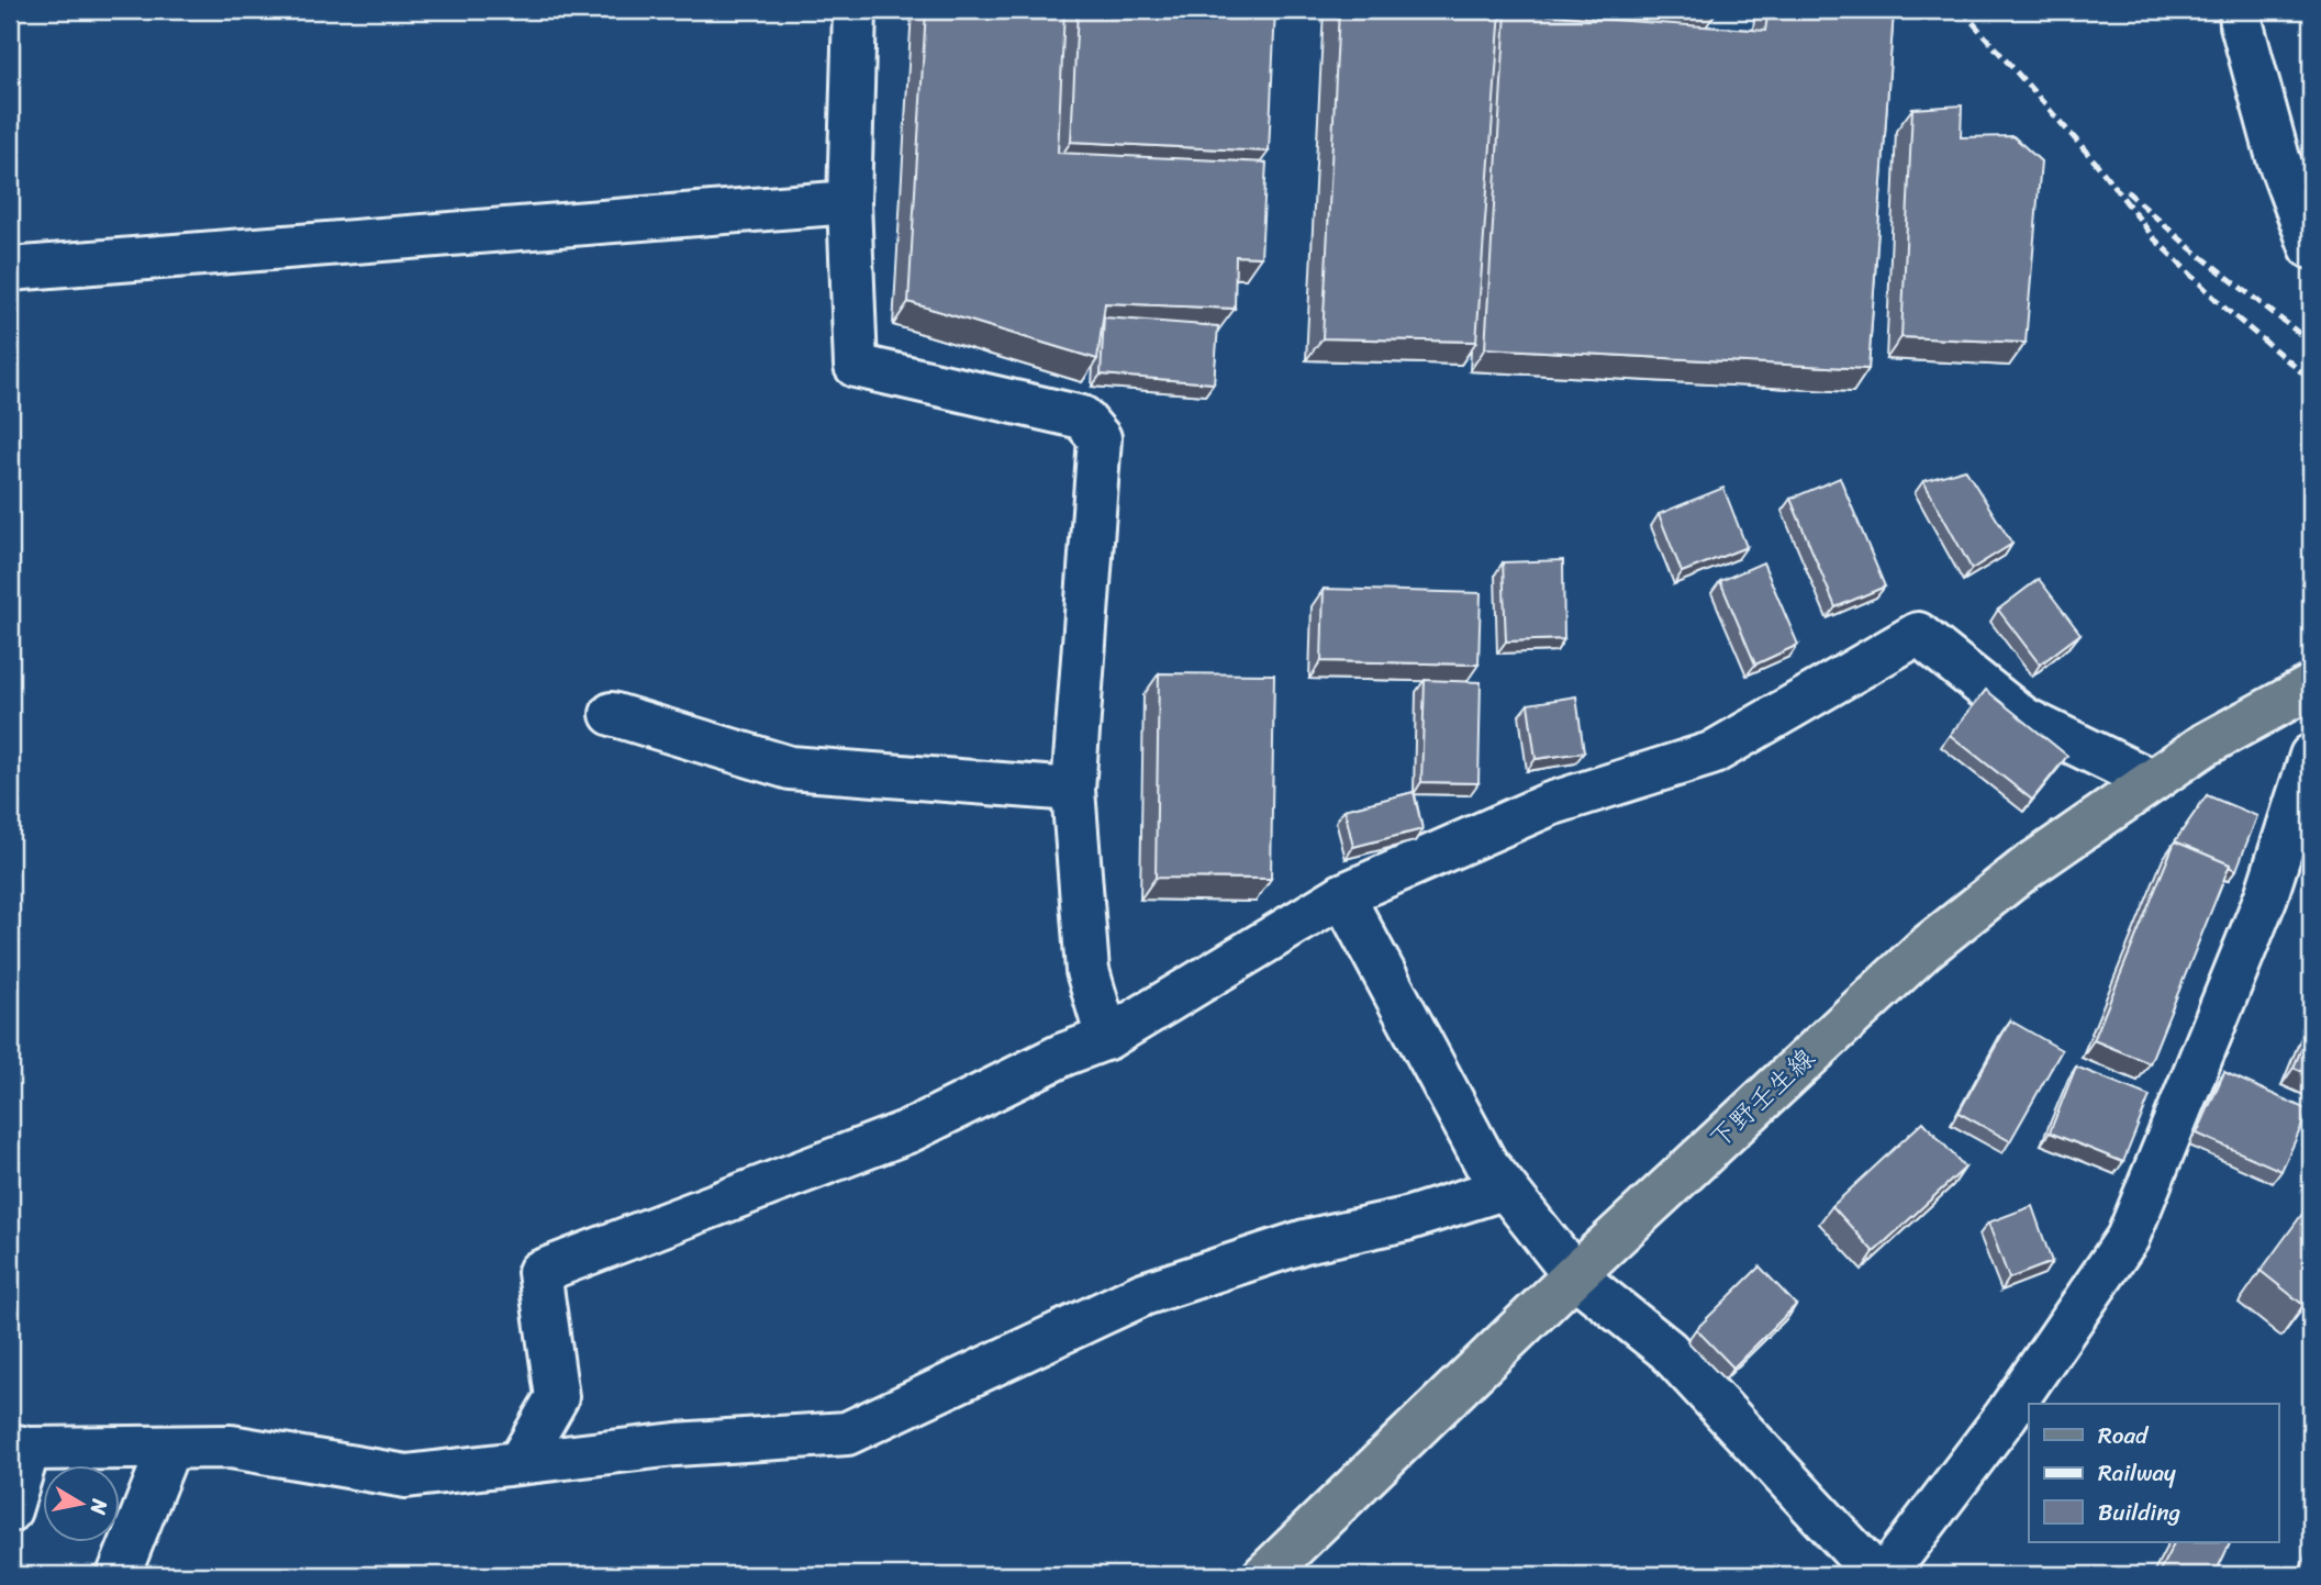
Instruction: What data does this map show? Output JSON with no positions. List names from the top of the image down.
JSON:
{
  "streets": {
    "main road": ["下野壬生線"]
  },
  "legend": ["Road", "Railway", "Building"],
  "north": "right"
}
